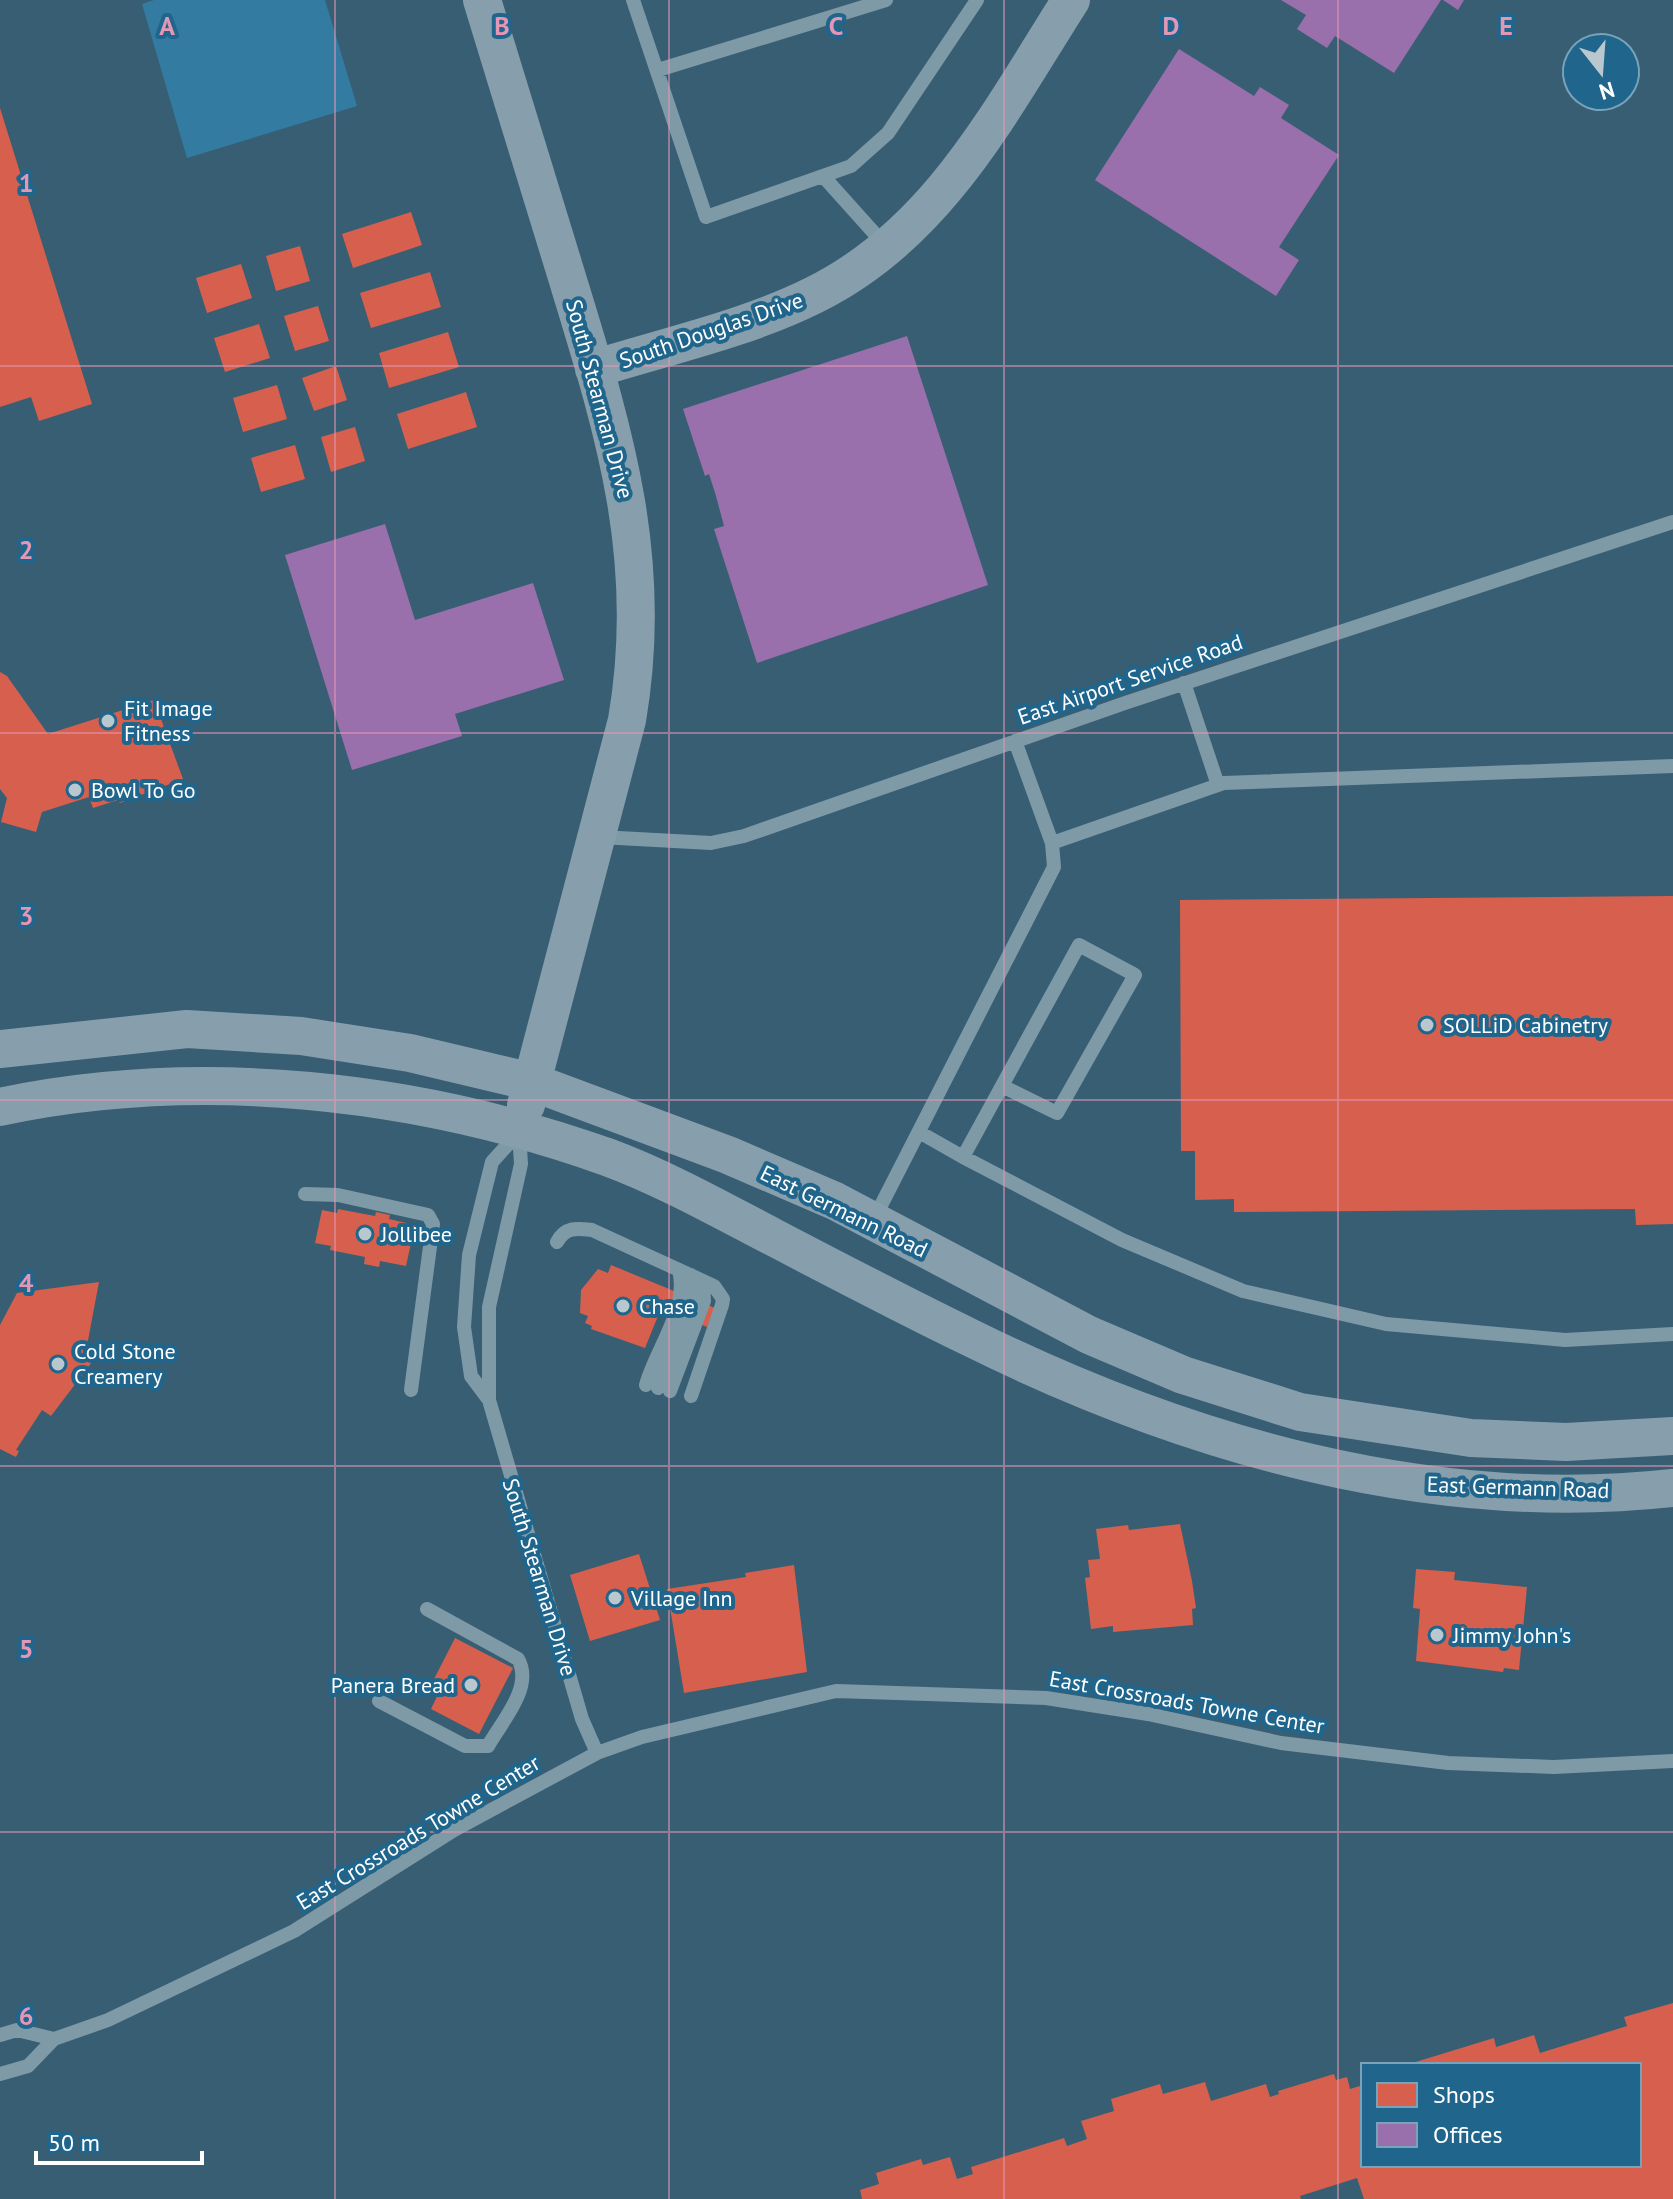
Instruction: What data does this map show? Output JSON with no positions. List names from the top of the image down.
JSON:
{
  "streets": {
    "main road": ["South Douglas Drive", "South Stearman Drive", "East Germann Road"],
    "lane": ["East Airport Service Road", "East Crossroads Towne Center"]
  },
  "crossings": [
    ["South Douglas Drive", "South Stearman Drive"],
    ["South Stearman Drive", "East Airport Service Road"],
    ["South Stearman Drive", "East Germann Road"],
    ["South Stearman Drive", "East Crossroads Towne Center"]
  ],
  "places": [
    "Fit Image Fitness",
    "Bowl To Go",
    "SOLLiD Cabinetry",
    "Jollibee",
    "Chase",
    "Cold Stone Creamery",
    "Village Inn",
    "Jimmy John's",
    "Panera Bread"
  ],
  "legend": ["Shops", "Offices"],
  "scale_bar": "50 m",
  "north": "bottom",
  "grid": {
    "columns": [
      "A",
      "B",
      "C",
      "D",
      "E"
    ],
    "rows": [
      "1",
      "2",
      "3",
      "4",
      "5",
      "6"
    ]
  }
}
